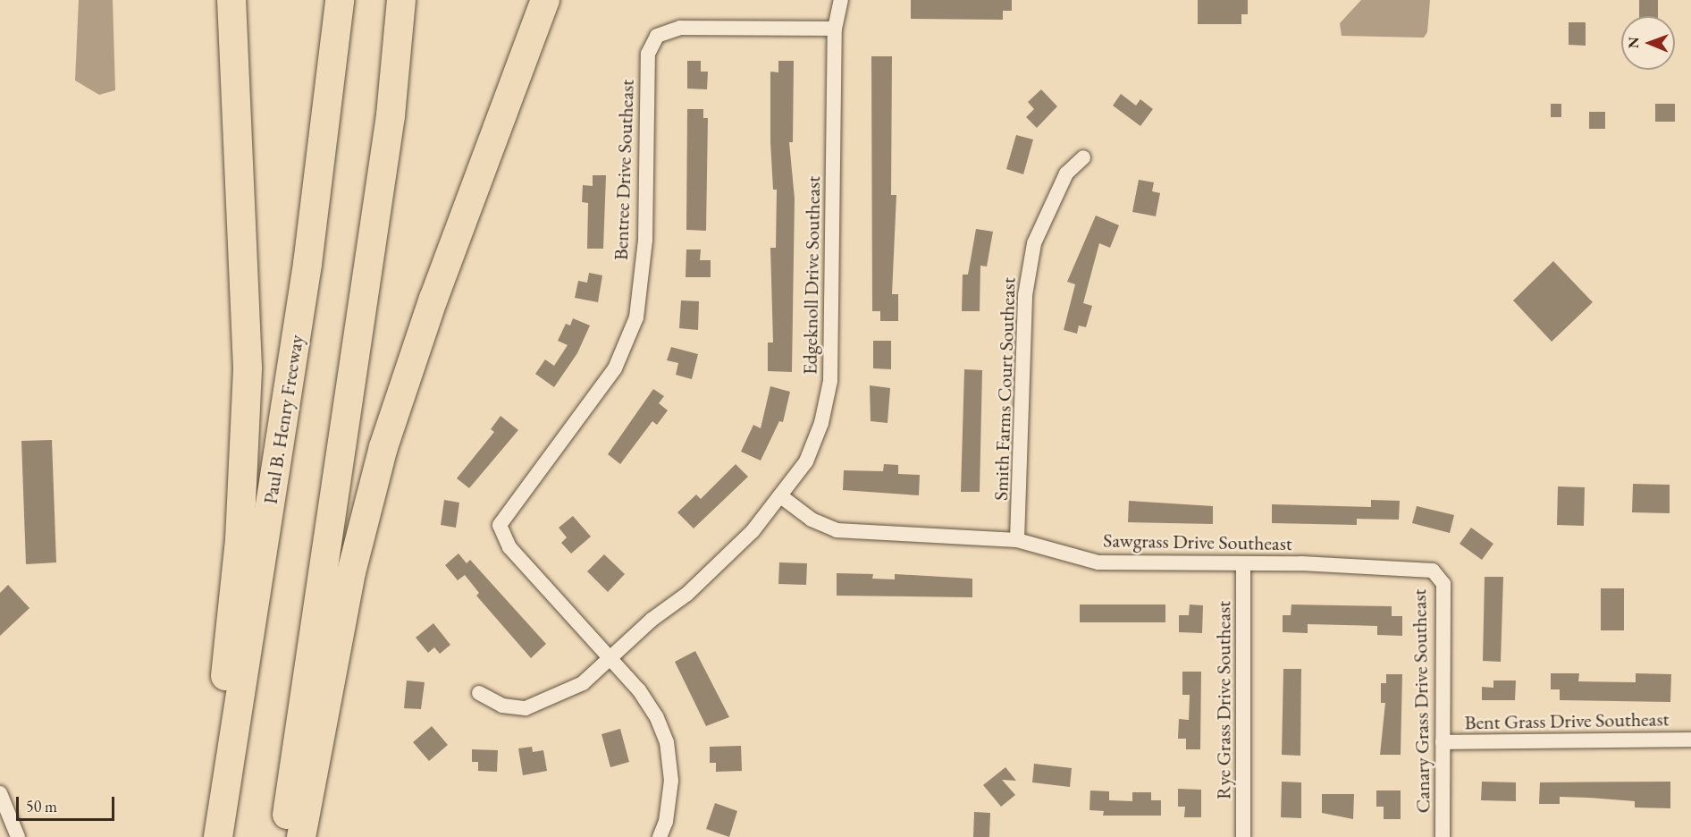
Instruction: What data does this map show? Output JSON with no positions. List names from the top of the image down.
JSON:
{
  "streets": {
    "highway": ["Paul B. Henry Freeway"],
    "street": [
      "Bentree Drive Southeast",
      "Edgeknoll Drive Southeast",
      "Smith Farms Court Southeast",
      "Sawgrass Drive Southeast",
      "Rye Grass Drive Southeast",
      "Canary Grass Drive Southeast",
      "Bent Grass Drive Southeast"
    ]
  },
  "crossings": [
    ["Bentree Drive Southeast", "Edgeknoll Drive Southeast"],
    ["Edgeknoll Drive Southeast", "Sawgrass Drive Southeast"],
    ["Smith Farms Court Southeast", "Sawgrass Drive Southeast"],
    ["Sawgrass Drive Southeast", "Rye Grass Drive Southeast"],
    ["Sawgrass Drive Southeast", "Canary Grass Drive Southeast"],
    ["Canary Grass Drive Southeast", "Bent Grass Drive Southeast"]
  ],
  "scale_bar": "50 m",
  "north": "left"
}
